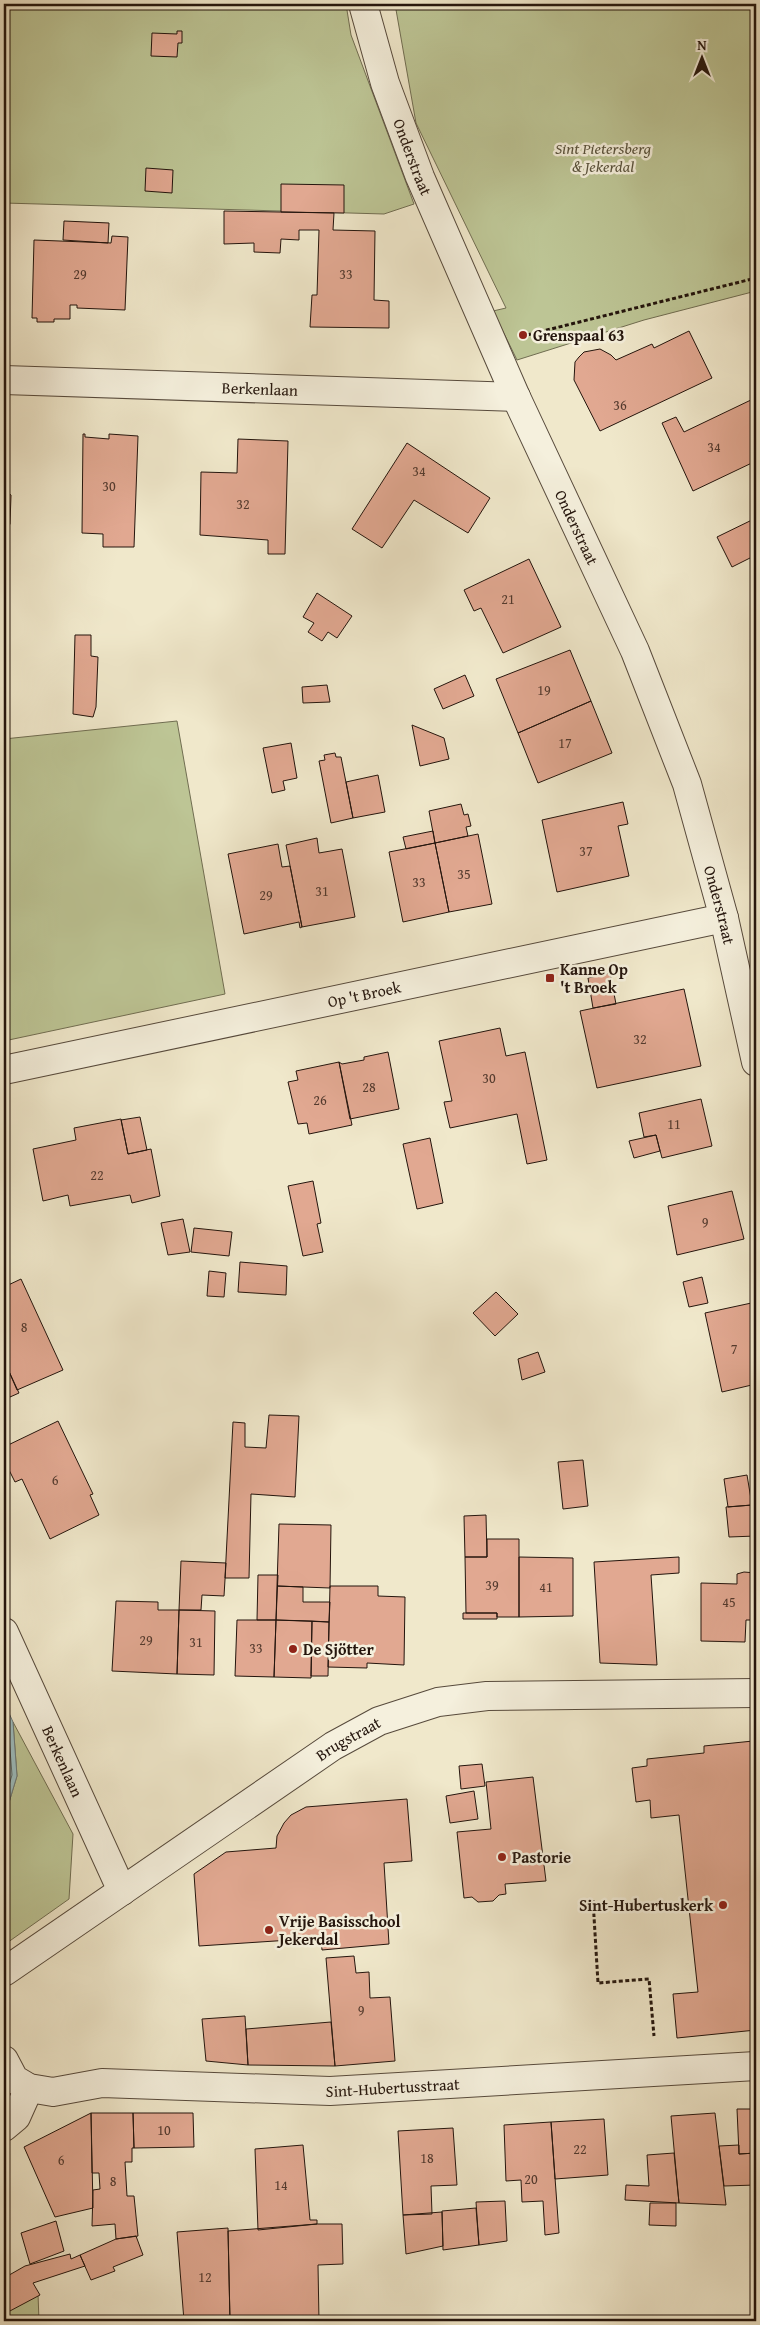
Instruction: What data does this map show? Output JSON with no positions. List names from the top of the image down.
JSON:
{
  "streets": {
    "street": [
      "Onderstraat",
      "Berkenlaan",
      "Op 't Broek",
      "Brugstraat",
      "Sint-Hubertusstraat"
    ]
  },
  "crossings": [
    ["Onderstraat", "Berkenlaan"],
    ["Onderstraat", "Op 't Broek"],
    ["Berkenlaan", "Brugstraat"]
  ],
  "parks": ["Sint Pietersberg & Jekerdal"],
  "places": {
    "other": [
      "Grenspaal 63",
      "De Sjötter",
      "Pastorie",
      "Sint-Hubertuskerk",
      "Vrije Basisschool Jekerdal"
    ],
    "transit": ["Kanne Op 't Broek"]
  },
  "house_numbers": [
    "29",
    "33",
    "36",
    "34",
    "34",
    "30",
    "32",
    "21",
    "19",
    "17",
    "37",
    "35",
    "33",
    "31",
    "29",
    "32",
    "30",
    "28",
    "26",
    "11",
    "22",
    "9",
    "8",
    "7",
    "6",
    "39",
    "41",
    "45",
    "29",
    "31",
    "33",
    "9",
    "10",
    "22",
    "18",
    "6",
    "20",
    "8",
    "14",
    "12"
  ],
  "north": "top"
}
